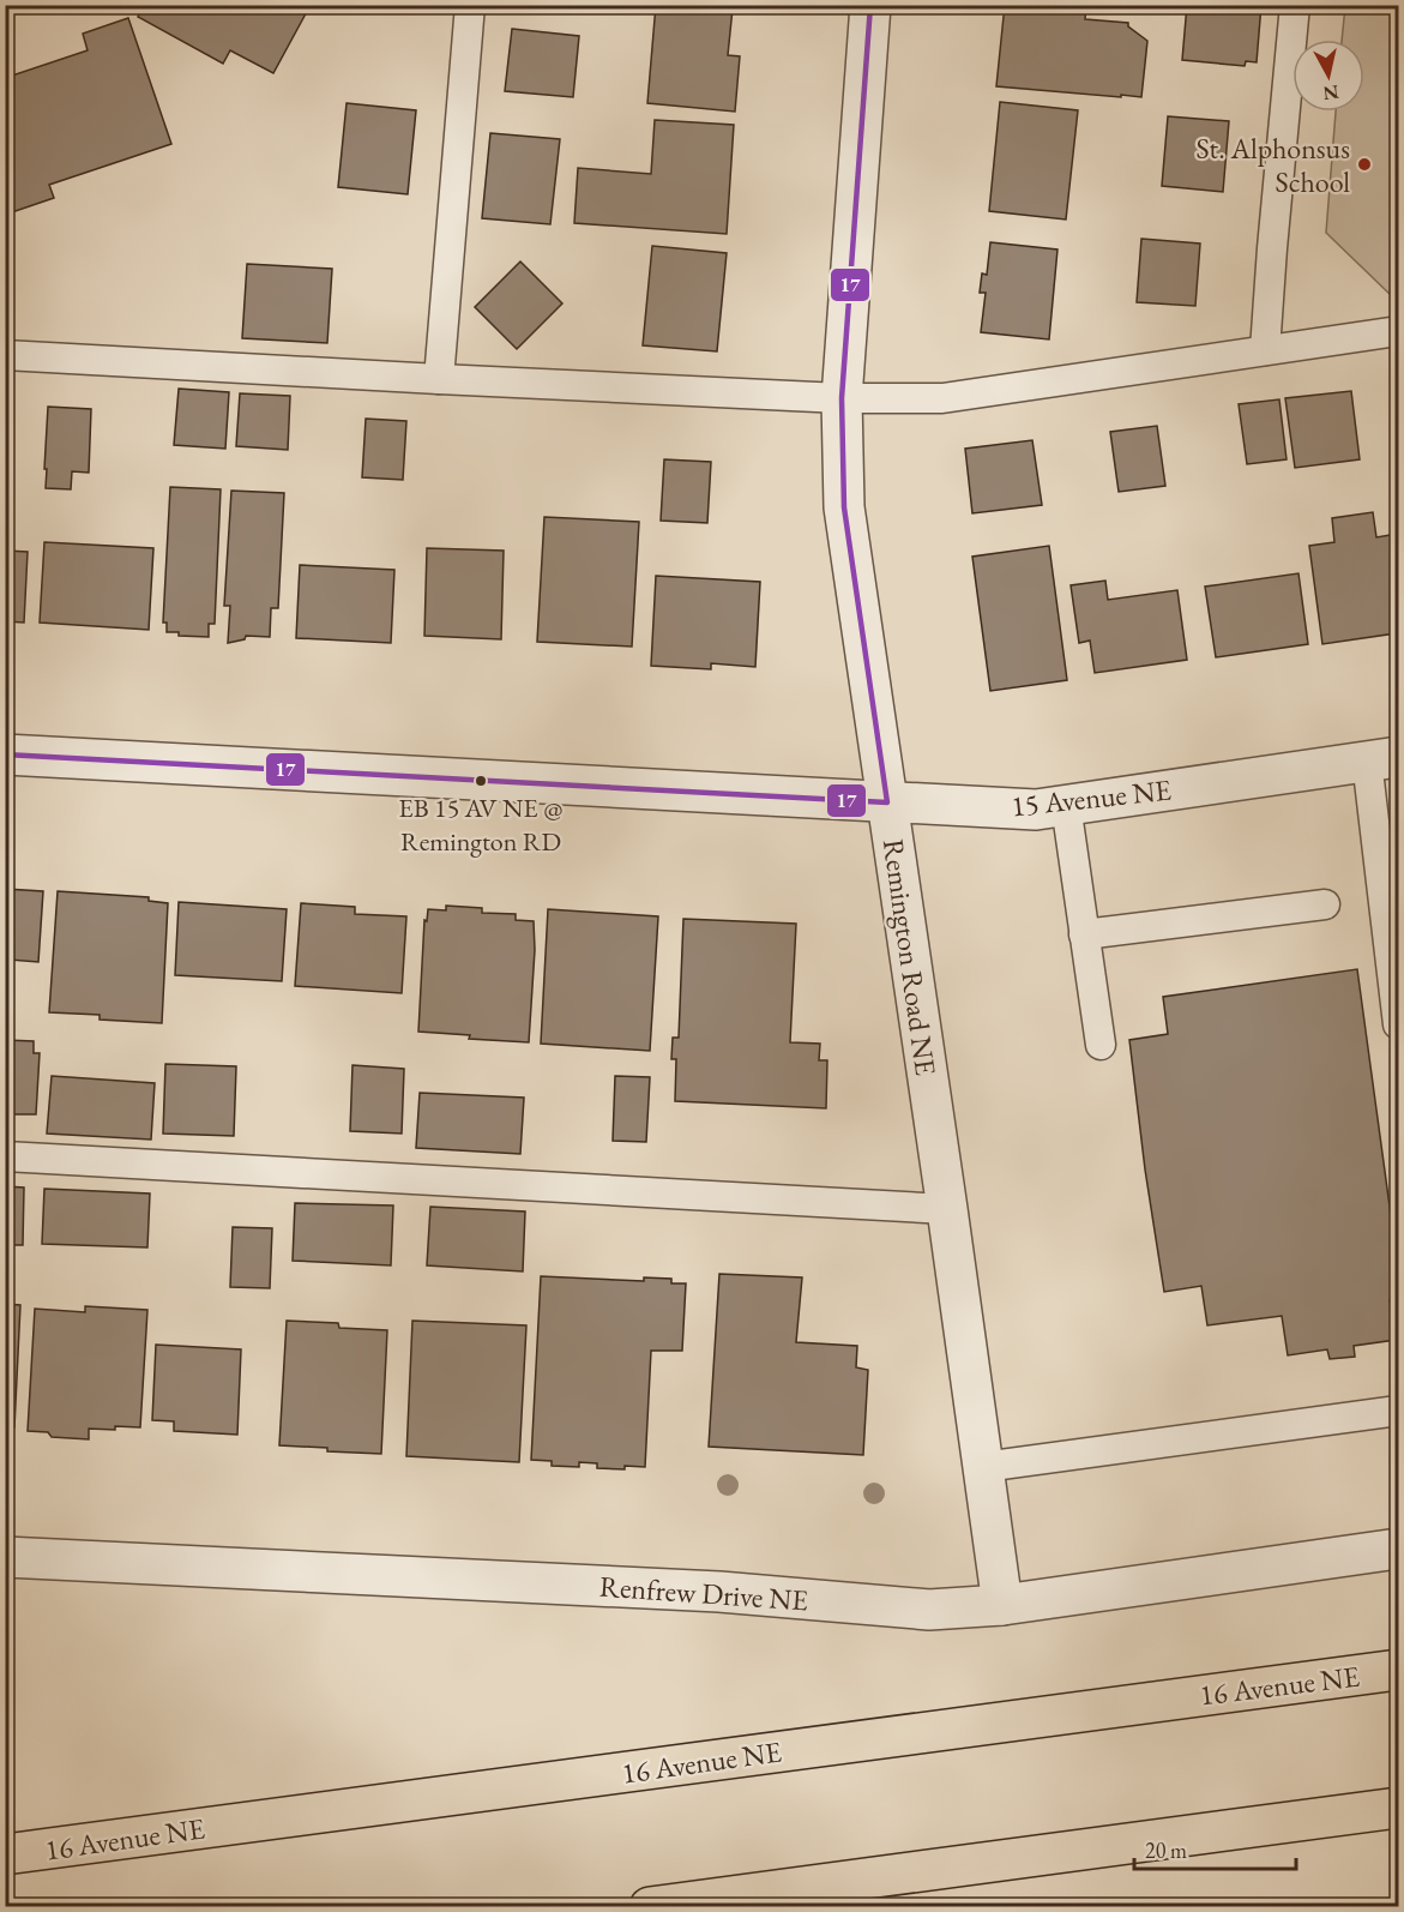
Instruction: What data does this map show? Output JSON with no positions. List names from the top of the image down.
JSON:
{
  "streets": {
    "highway": ["16 Avenue NE"],
    "street": ["15 Avenue NE", "Remington Road NE", "Renfrew Drive NE"]
  },
  "crossings": [
    ["15 Avenue NE", "Remington Road NE"],
    ["Remington Road NE", "Renfrew Drive NE"]
  ],
  "places": ["St. Alphonsus School", "EB 15 AV NE @ Remington RD"],
  "lines": ["transit line 17"],
  "scale_bar": "20 m",
  "north": "bottom"
}
